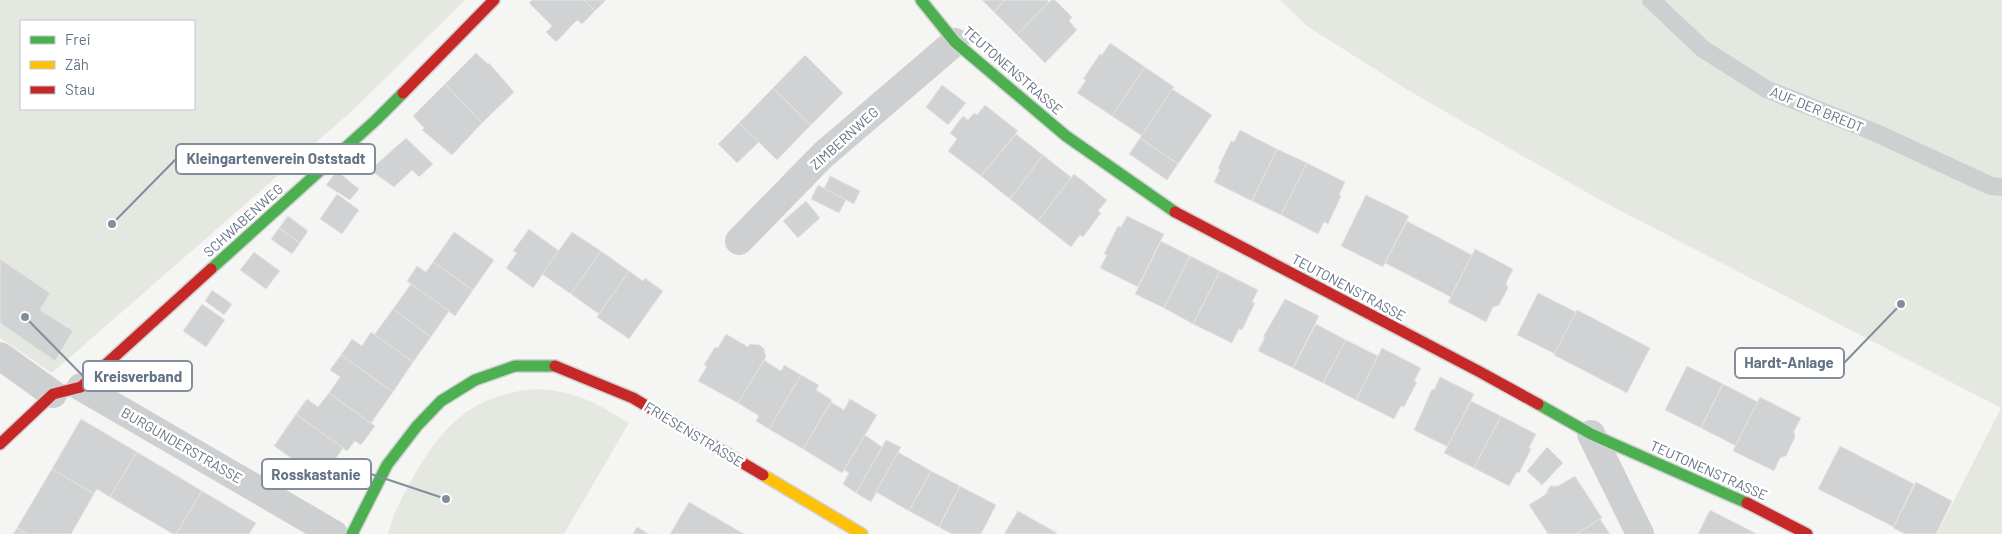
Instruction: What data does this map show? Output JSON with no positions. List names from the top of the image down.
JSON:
{
  "streets": {
    "street": [
      "TEUTONENSTRASSE",
      "ZIMBERNWEG",
      "SCHWABENWEG",
      "FRIESENSTRASSE",
      "BURGUNDERSTRASSE"
    ],
    "lane": ["AUF DER BREDT"]
  },
  "crossings": [
    ["TEUTONENSTRASSE", "ZIMBERNWEG"],
    ["SCHWABENWEG", "BURGUNDERSTRASSE"]
  ],
  "places": [
    "Kleingartenverein Oststadt",
    "Hardt-Anlage",
    "Kreisverband",
    "Rosskastanie"
  ],
  "legend": ["Frei", "Zäh", "Stau"]
}
